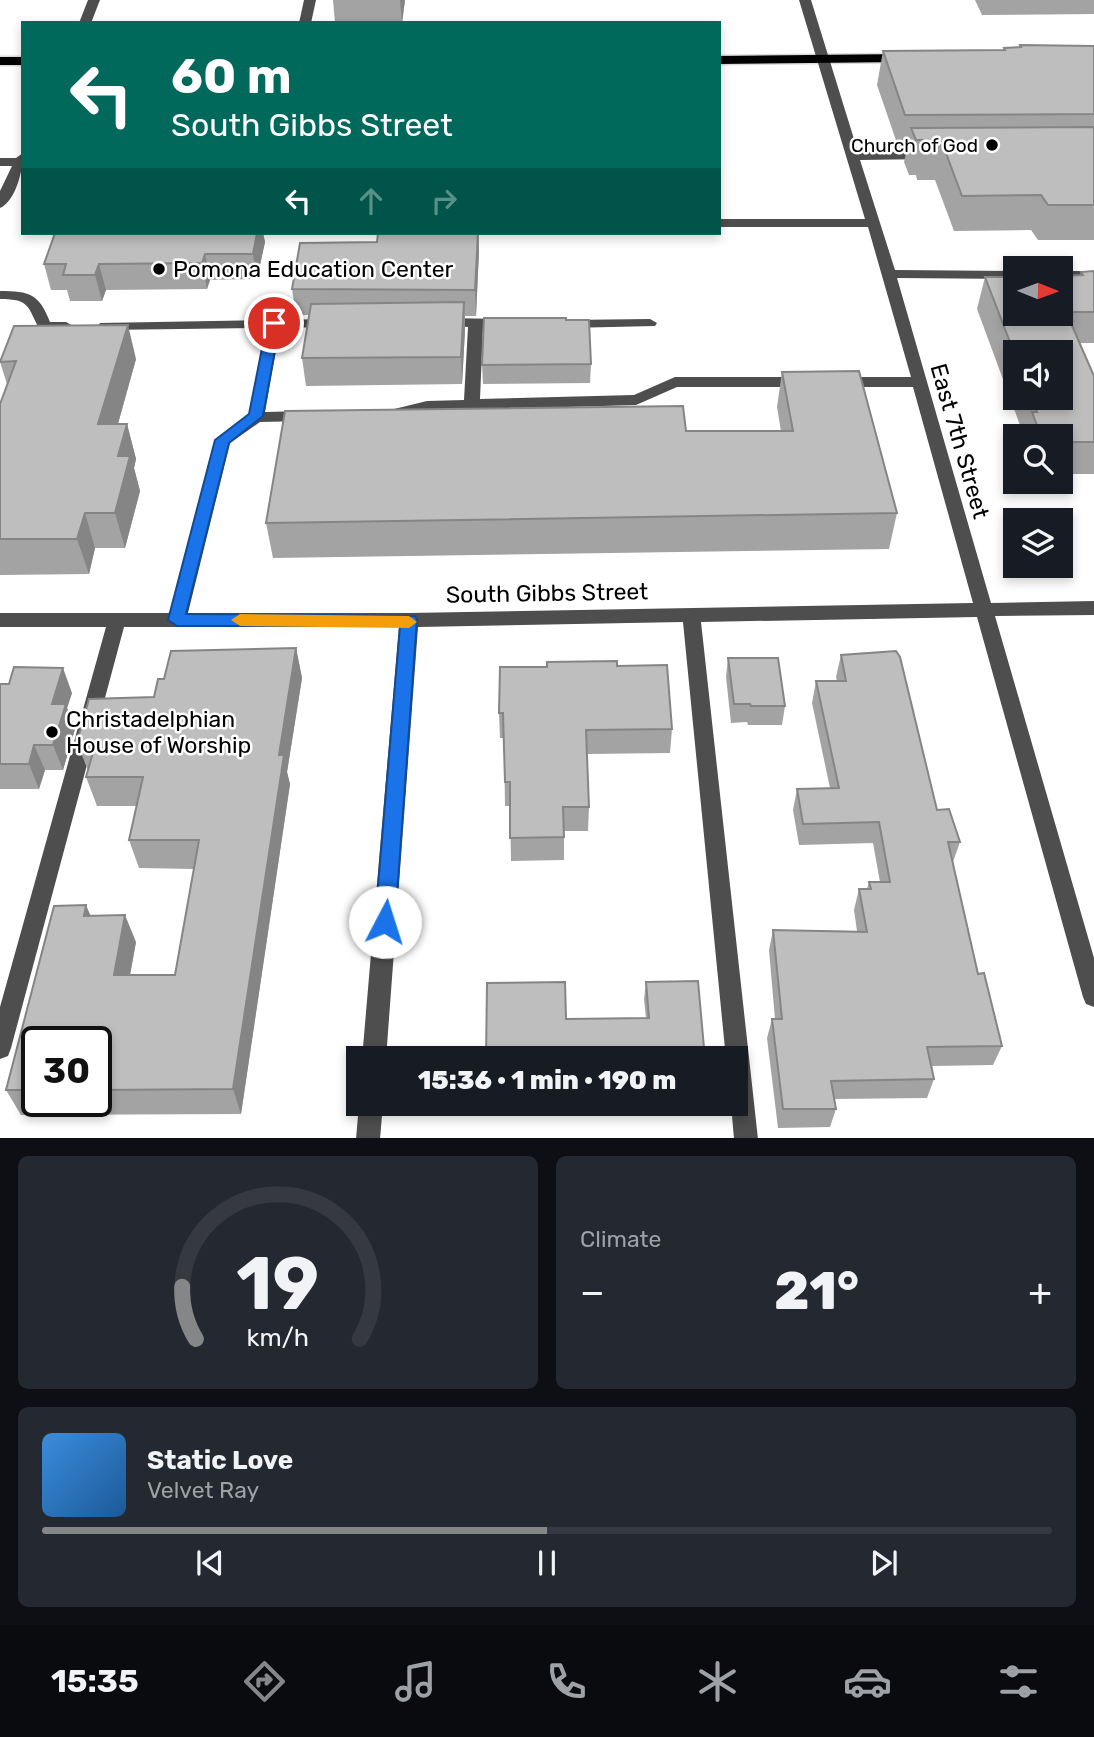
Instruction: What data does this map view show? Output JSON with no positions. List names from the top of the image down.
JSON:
{
  "streets": {
    "street": ["East 7th Street", "South Gibbs Street"]
  },
  "crossings": [
    ["East 7th Street", "South Gibbs Street"]
  ],
  "places": ["Church of God", "Pomona Education Center", "Christadelphian House of Worship"],
  "north": "right",
  "page": {
    "turn": ["60 m", "South Gibbs Street"],
    "limit": "30",
    "trip": "15:36 · 1 min · 190 m",
    "tile": "Climate",
    "heat": ["−", "21°", "+"],
    "song": ["Static Love", "Velvet Ray"],
    "tabs": "15:35",
    "gauge": ["19", "km/h"]
  }
}
